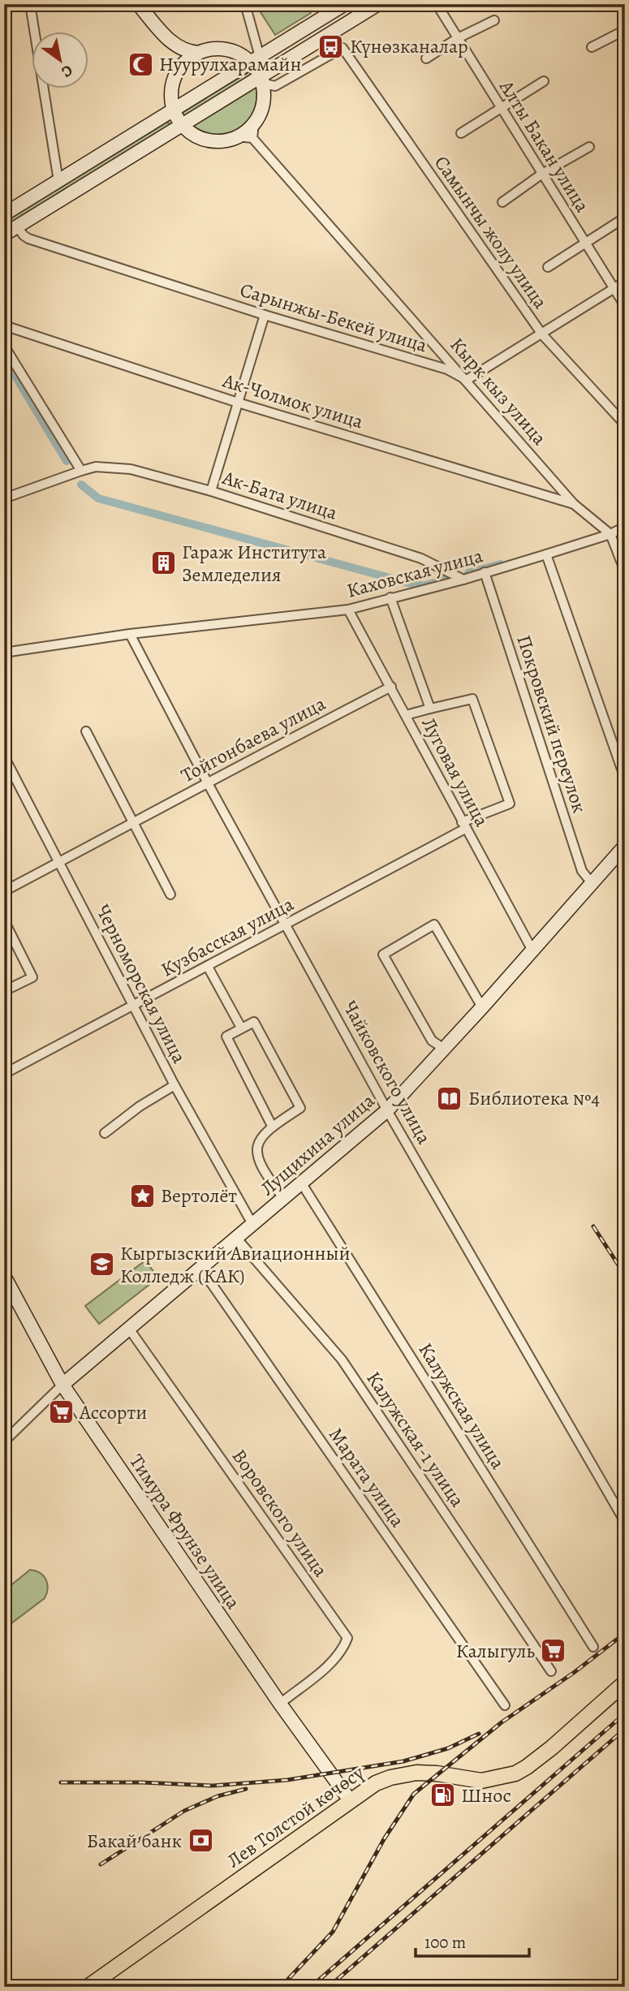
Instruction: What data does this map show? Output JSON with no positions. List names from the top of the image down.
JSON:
{
  "streets": {
    "main road": ["Лущихина улица", "Тимура Фрунзе улица", "Лев Толстой көчөсү"],
    "street": [
      "Алты Бакан улица",
      "Самынчы жолу улица",
      "Сарынжы-Бекей улица",
      "Кырк кыз улица",
      "Ак-Чолмок улица",
      "Ак-Бата улица",
      "Каховская улица",
      "Покровский переулок",
      "Тойгонбаева улица",
      "Луговая улица",
      "Кузбасская улица",
      "Черноморская улица",
      "Чайковского улица",
      "Калужская улица",
      "Калужская-1 улица",
      "Марата улица",
      "Воровского улица"
    ]
  },
  "crossings": [
    ["Сарынжы-Бекей улица", "Кырк кыз улица"],
    ["Кырк кыз улица", "Ак-Чолмок улица"],
    ["Кырк кыз улица", "Каховская улица"],
    ["Ак-Бата улица", "Каховская улица"],
    ["Каховская улица", "Покровский переулок"],
    ["Каховская улица", "Луговая улица"],
    ["Каховская улица", "Чайковского улица"],
    ["Покровский переулок", "Лущихина улица"],
    ["Тойгонбаева улица", "Луговая улица"],
    ["Тойгонбаева улица", "Черноморская улица"],
    ["Тойгонбаева улица", "Чайковского улица"],
    ["Луговая улица", "Кузбасская улица"],
    ["Луговая улица", "Лущихина улица"],
    ["Кузбасская улица", "Черноморская улица"],
    ["Кузбасская улица", "Чайковского улица"],
    ["Черноморская улица", "Лущихина улица"],
    ["Чайковского улица", "Лущихина улица"],
    ["Лущихина улица", "Калужская улица"],
    ["Лущихина улица", "Калужская-1 улица"],
    ["Лущихина улица", "Марата улица"],
    ["Лущихина улица", "Воровского улица"],
    ["Лущихина улица", "Тимура Фрунзе улица"],
    ["Воровского улица", "Тимура Фрунзе улица"],
    ["Тимура Фрунзе улица", "Лев Толстой көчөсү"]
  ],
  "places": {
    "bus stop": ["Күнөзканалар"],
    "mosque": ["Нуурулхарамайн"],
    "building": ["Гараж Института Земледелия"],
    "library": ["Библиотека №4"],
    "place": ["Вертолёт"],
    "school or university": ["Кыргызский Авиационный Колледж (КАК)"],
    "supermarket": ["Ассорти", "Калыгуль"],
    "fuel station": ["Шнос"],
    "bank": ["Бакай банк"]
  },
  "scale_bar": "100 m",
  "north": "bottom right"
}
